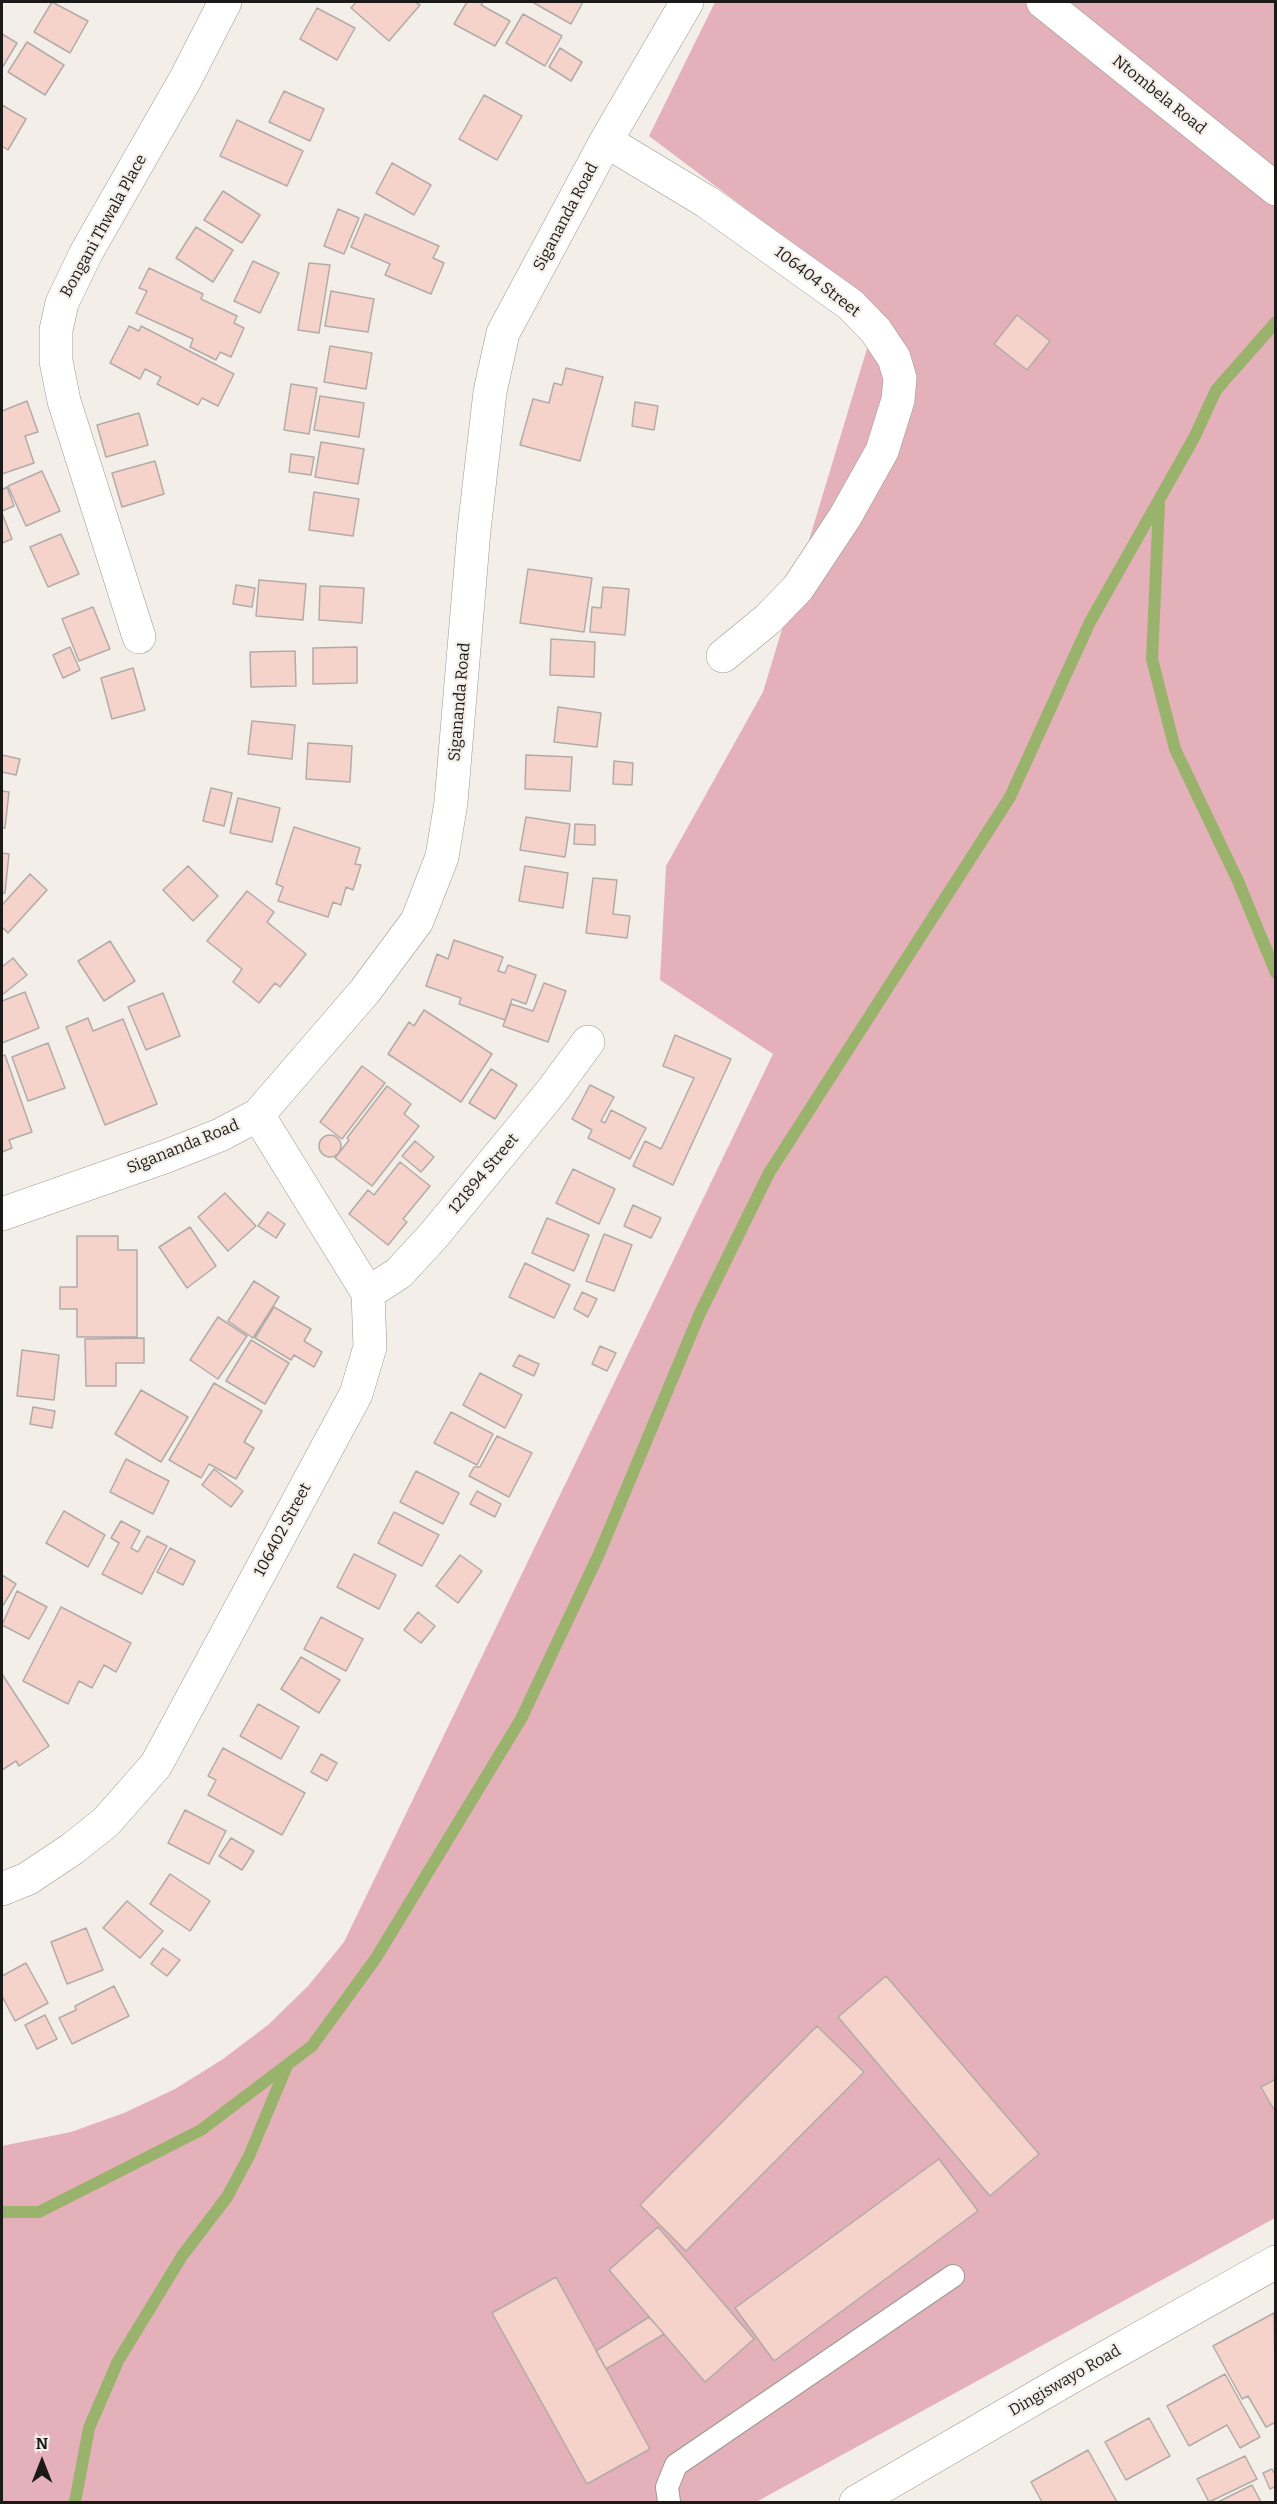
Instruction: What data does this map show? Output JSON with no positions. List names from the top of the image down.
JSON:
{
  "streets": {
    "street": [
      "Ntombela Road",
      "Sigananda Road",
      "Bongani Thwala Place",
      "106404 Street",
      "121894 Street",
      "106402 Street",
      "Dingiswayo Road"
    ]
  },
  "crossings": [
    ["Sigananda Road", "106404 Street"],
    ["Sigananda Road", "106402 Street"],
    ["121894 Street", "106402 Street"]
  ],
  "north": "top"
}
